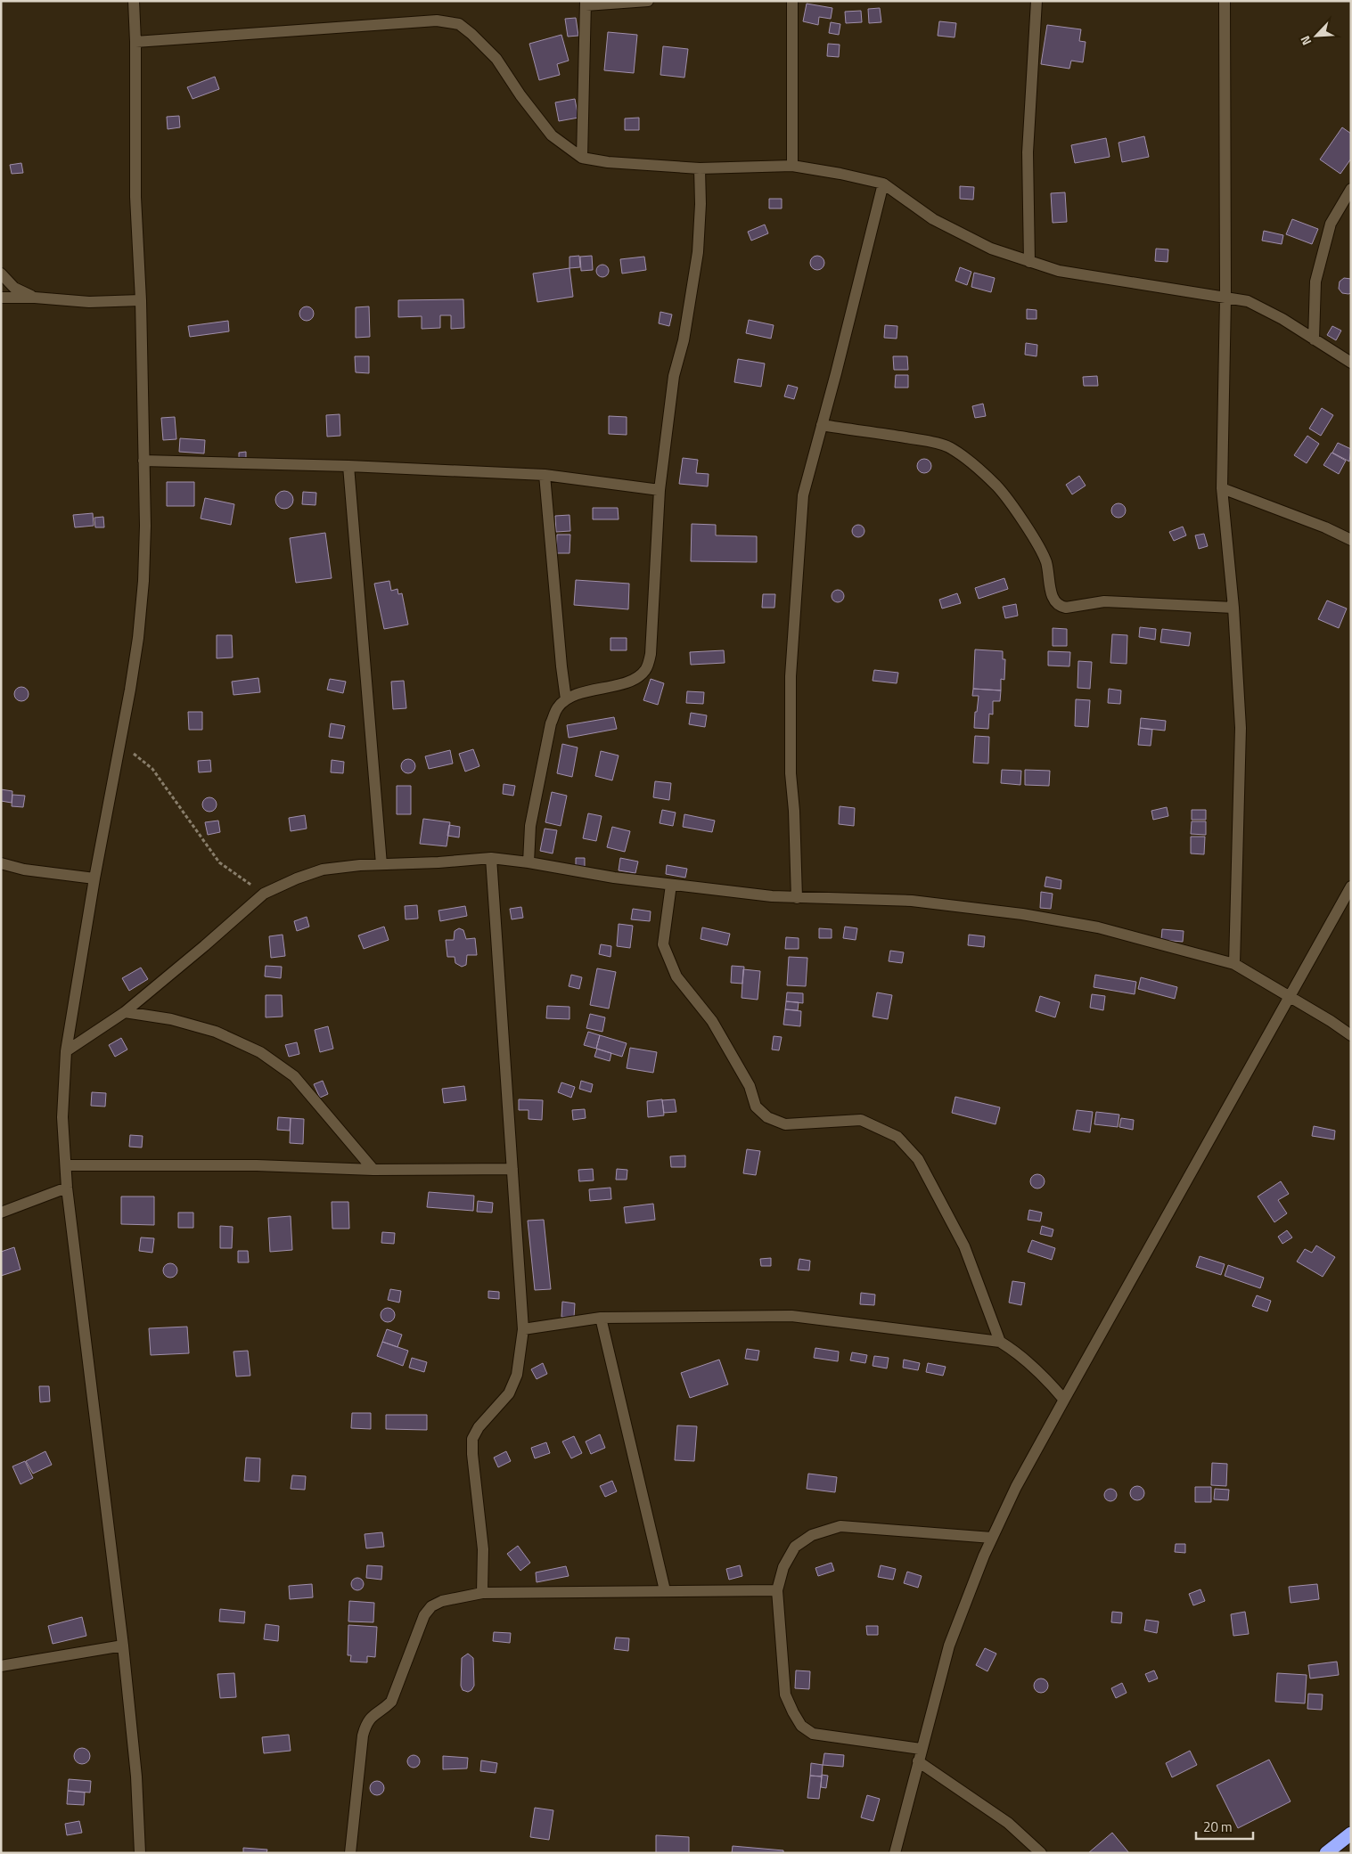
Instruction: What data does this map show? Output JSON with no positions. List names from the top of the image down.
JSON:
{
  "scale_bar": "20 m",
  "north": "bottom left"
}
